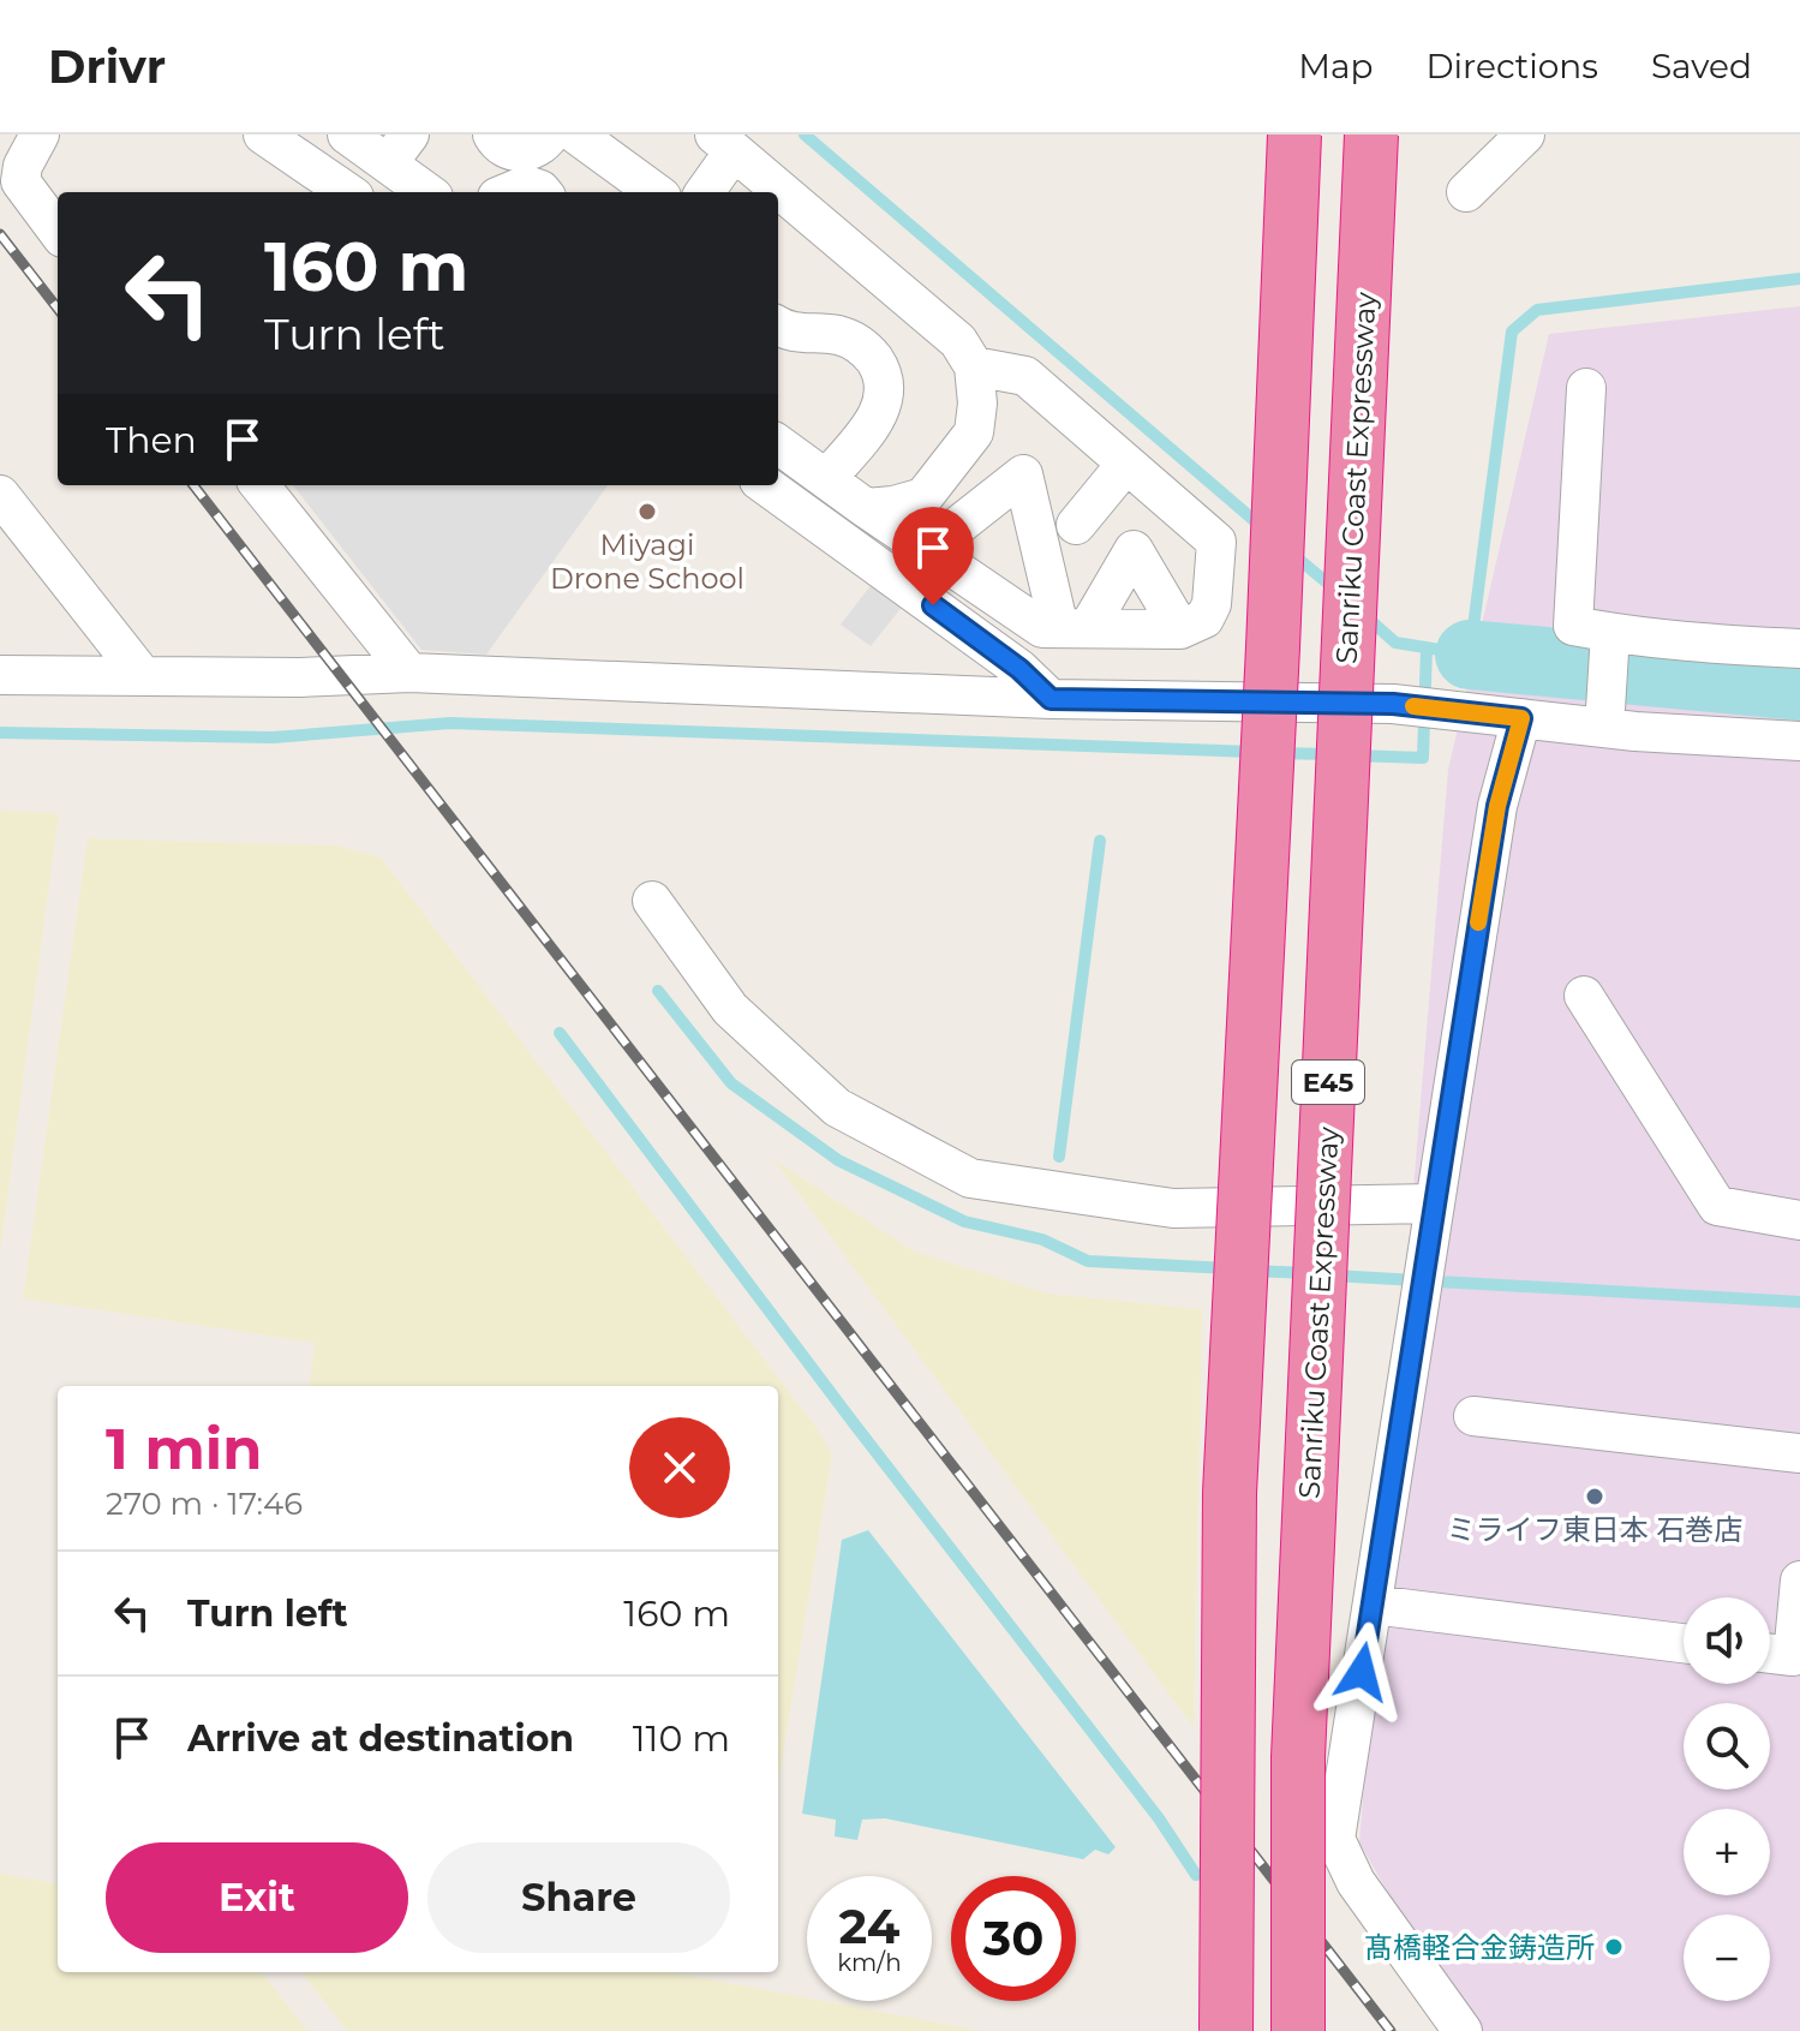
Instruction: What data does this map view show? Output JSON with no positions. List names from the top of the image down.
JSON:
{
  "streets": {
    "highway": ["Sanriku Coast Expressway", "E45"]
  },
  "places": ["Miyagi Drone School", "ミライフ東日本 石巻店", "髙橋軽合金鋳造所"],
  "page": {
    "header": "Drivr",
    "nav": ["Map", "Directions", "Saved"],
    "turn": ["160 m", "Turn left"],
    "then": "Then",
    "heading": ["1 min", "270 m · 17:46"],
    "list": [
      {
        "name": "Turn left",
        "value": "160 m"
      },
      {
        "name": "Arrive at destination",
        "value": "110 m"
      }
    ],
    "map_buttons": ["+", "−"],
    "buttons": ["Exit", "Share"],
    "speed": "24 km/h",
    "limit": "30"
  }
}
